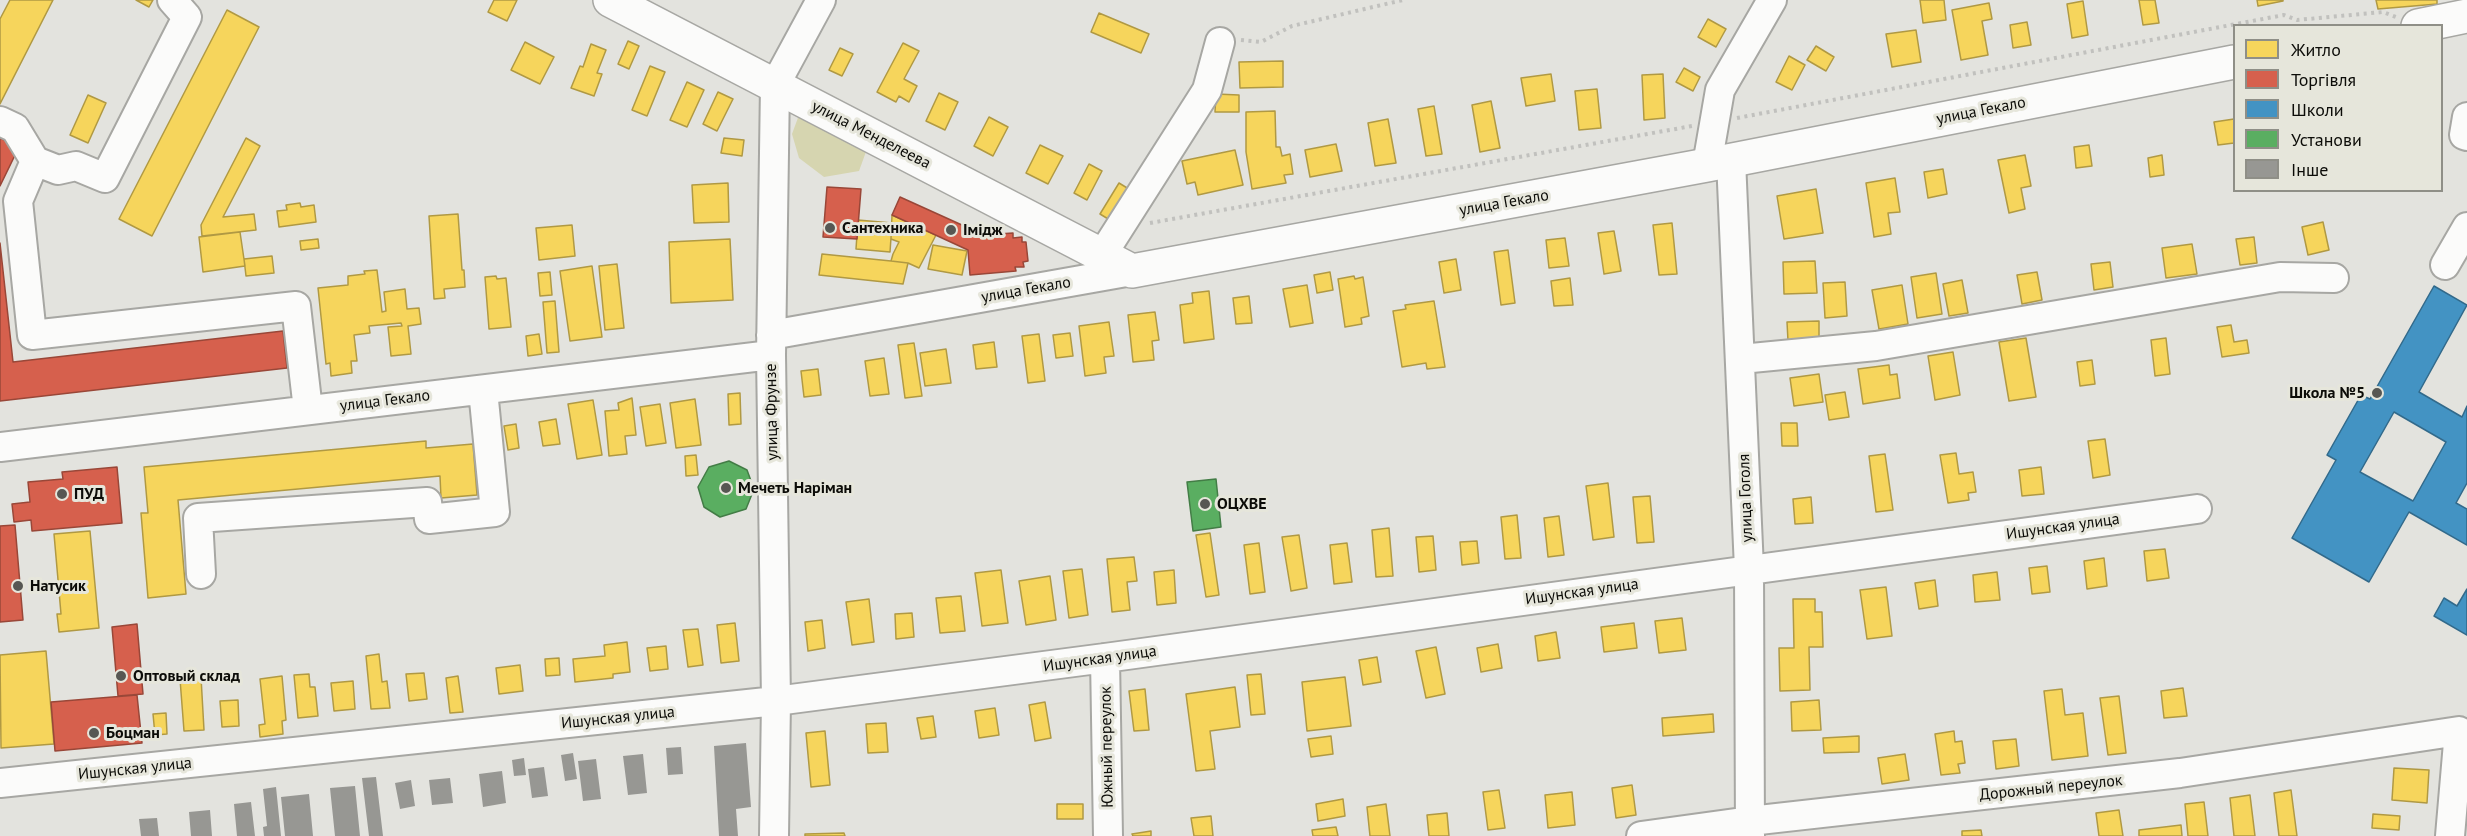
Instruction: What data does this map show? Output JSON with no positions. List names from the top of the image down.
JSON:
{
  "streets": {
    "main road": ["улица Гекало", "улица Менделеева"],
    "street": [
      "улица Фрунзе",
      "улица Гоголя",
      "Ишунская улица",
      "Южный переулок",
      "Дорожный переулок"
    ]
  },
  "crossings": [
    ["улица Гекало", "улица Менделеева"],
    ["улица Гекало", "улица Фрунзе"],
    ["улица Гекало", "улица Гоголя"],
    ["улица Менделеева", "улица Фрунзе"],
    ["улица Фрунзе", "Ишунская улица"],
    ["улица Гоголя", "Ишунская улица"],
    ["улица Гоголя", "Дорожный переулок"],
    ["Ишунская улица", "Южный переулок"]
  ],
  "places": [
    "Сантехника",
    "Імідж",
    "Школа №5",
    "Мечеть Наріман",
    "ПУД",
    "ОЦХВЕ",
    "Натусик",
    "Оптовый склад",
    "Боцман"
  ],
  "legend": [
    "Житло",
    "Торгівля",
    "Школи",
    "Установи",
    "Інше"
  ]
}
